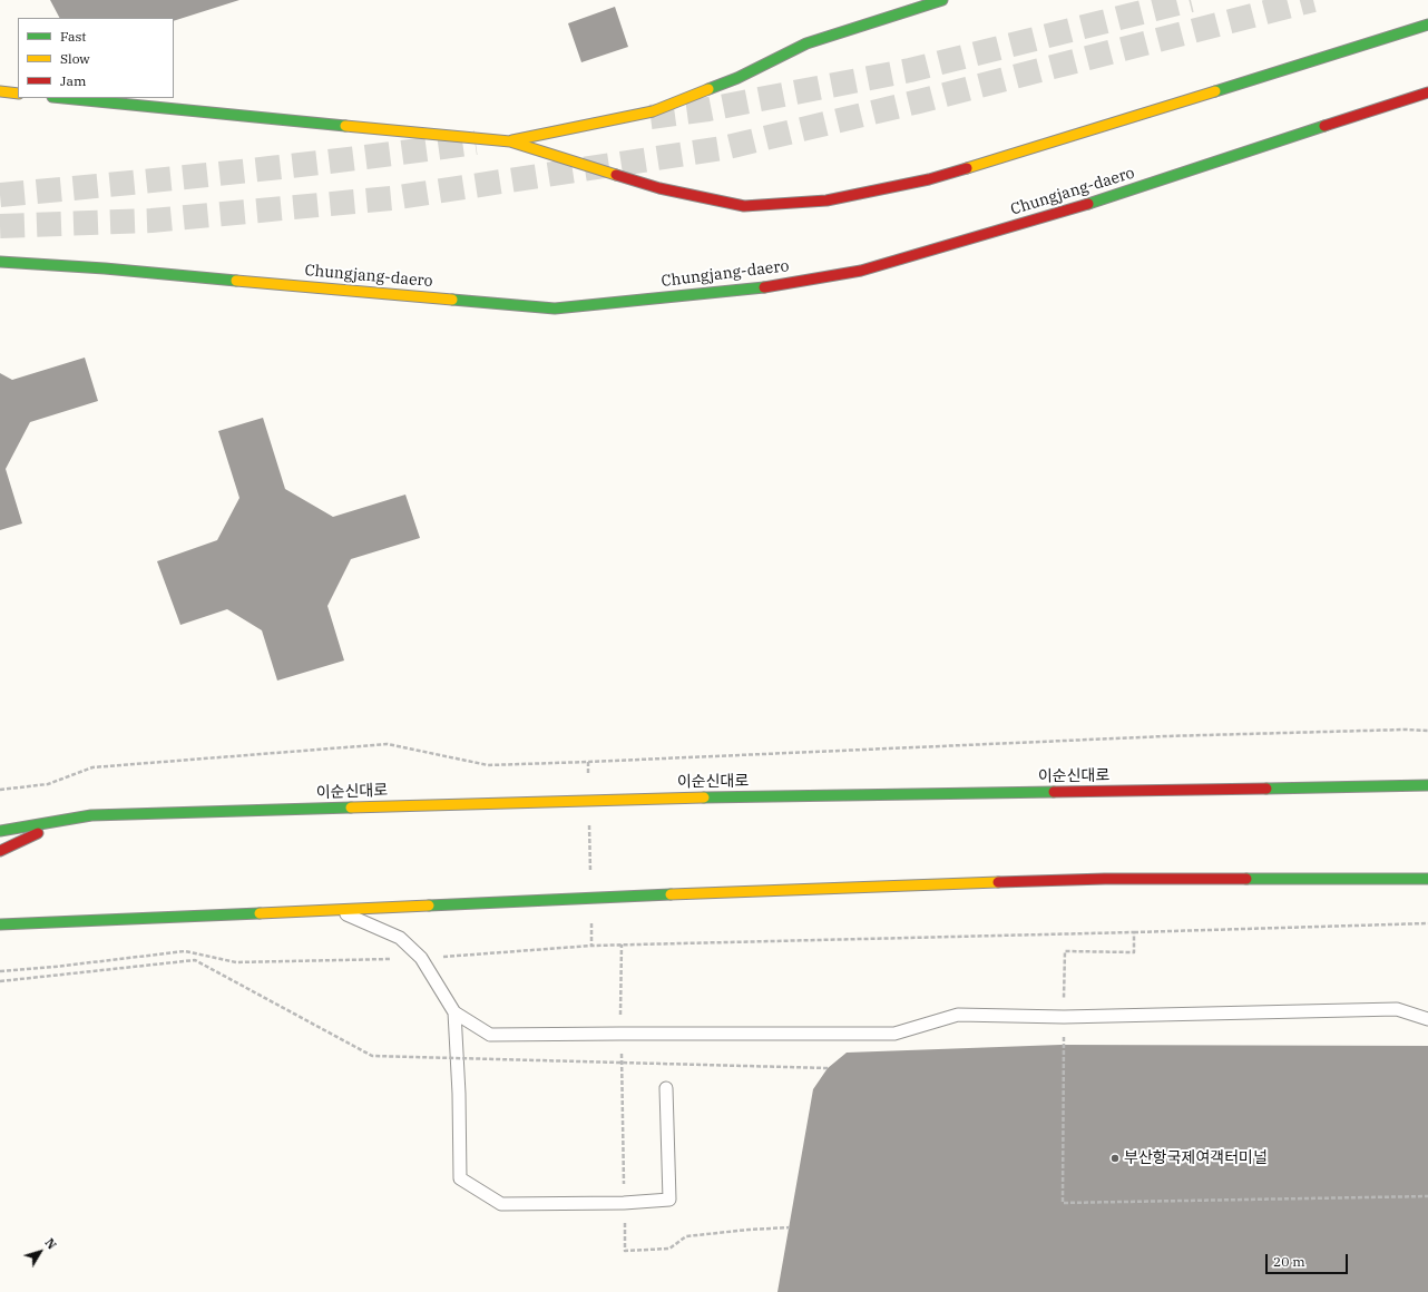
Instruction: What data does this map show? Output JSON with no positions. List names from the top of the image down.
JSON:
{
  "streets": {
    "street": ["Chungjang-daero", "이순신대로"]
  },
  "places": ["부산항국제여객터미널"],
  "legend": ["Fast", "Slow", "Jam"],
  "scale_bar": "20 m",
  "north": "top right"
}
